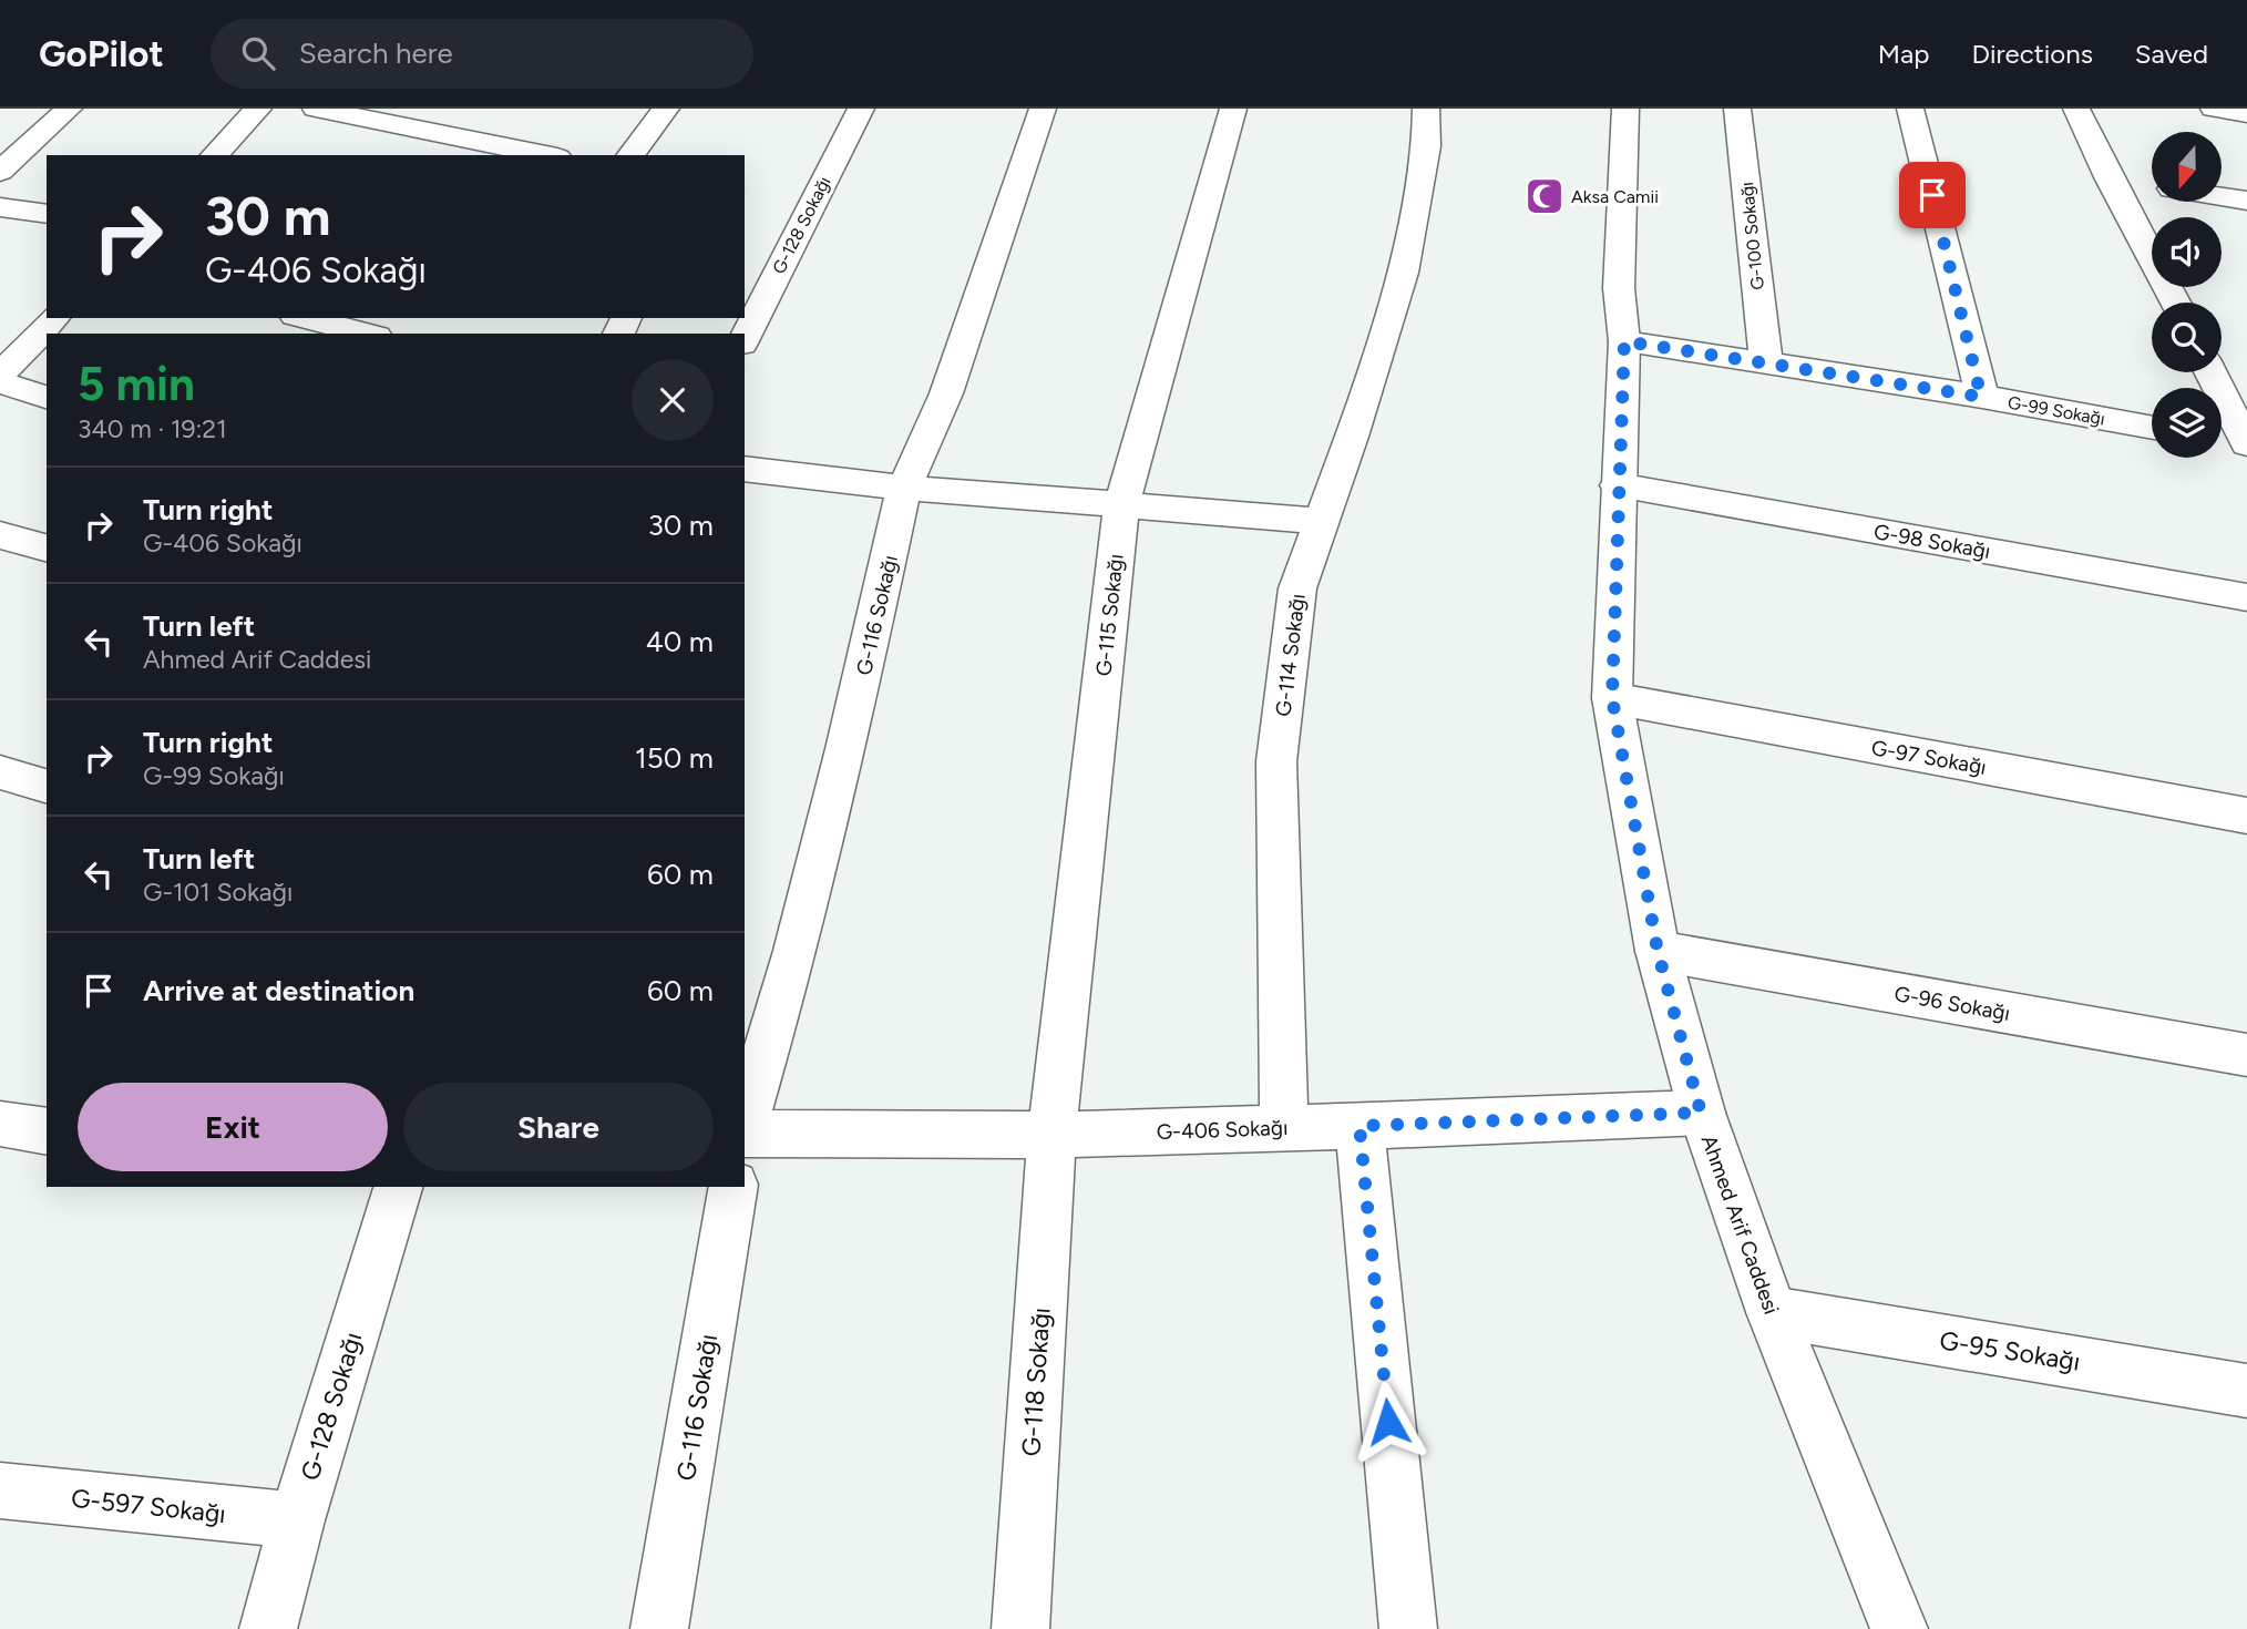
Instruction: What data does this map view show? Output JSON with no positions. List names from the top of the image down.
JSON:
{
  "streets": {
    "street": [
      "G-128 Sokağı",
      "G-100 Sokağı",
      "G-99 Sokağı",
      "G-98 Sokağı",
      "G-116 Sokağı",
      "G-115 Sokağı",
      "G-114 Sokağı",
      "G-97 Sokağı",
      "G-96 Sokağı",
      "G-406 Sokağı",
      "Ahmed Arif Caddesi",
      "G-95 Sokağı",
      "G-118 Sokağı",
      "G-597 Sokağı"
    ]
  },
  "crossings": [
    ["G-128 Sokağı", "G-597 Sokağı"],
    ["G-100 Sokağı", "G-99 Sokağı"],
    ["G-99 Sokağı", "Ahmed Arif Caddesi"],
    ["G-98 Sokağı", "Ahmed Arif Caddesi"],
    ["G-115 Sokağı", "G-406 Sokağı"],
    ["G-115 Sokağı", "G-118 Sokağı"],
    ["G-114 Sokağı", "G-406 Sokağı"],
    ["G-97 Sokağı", "Ahmed Arif Caddesi"],
    ["G-96 Sokağı", "Ahmed Arif Caddesi"],
    ["G-406 Sokağı", "Ahmed Arif Caddesi"],
    ["G-406 Sokağı", "G-118 Sokağı"],
    ["Ahmed Arif Caddesi", "G-95 Sokağı"]
  ],
  "places": {
    "mosque": ["Aksa Camii"]
  },
  "north": "bottom",
  "page": {
    "header": "GoPilot",
    "search": "Search here",
    "nav": ["Map", "Directions", "Saved"],
    "turn": ["30 m", "G-406 Sokağı"],
    "heading": ["5 min", "340 m · 19:21"],
    "list": [
      {
        "name": "Turn right",
        "note": "G-406 Sokağı",
        "value": "30 m"
      },
      {
        "name": "Turn left",
        "note": "Ahmed Arif Caddesi",
        "value": "40 m"
      },
      {
        "name": "Turn right",
        "note": "G-99 Sokağı",
        "value": "150 m"
      },
      {
        "name": "Turn left",
        "note": "G-101 Sokağı",
        "value": "60 m"
      },
      {
        "name": "Arrive at destination",
        "value": "60 m"
      }
    ],
    "buttons": ["Exit", "Share"]
  }
}
